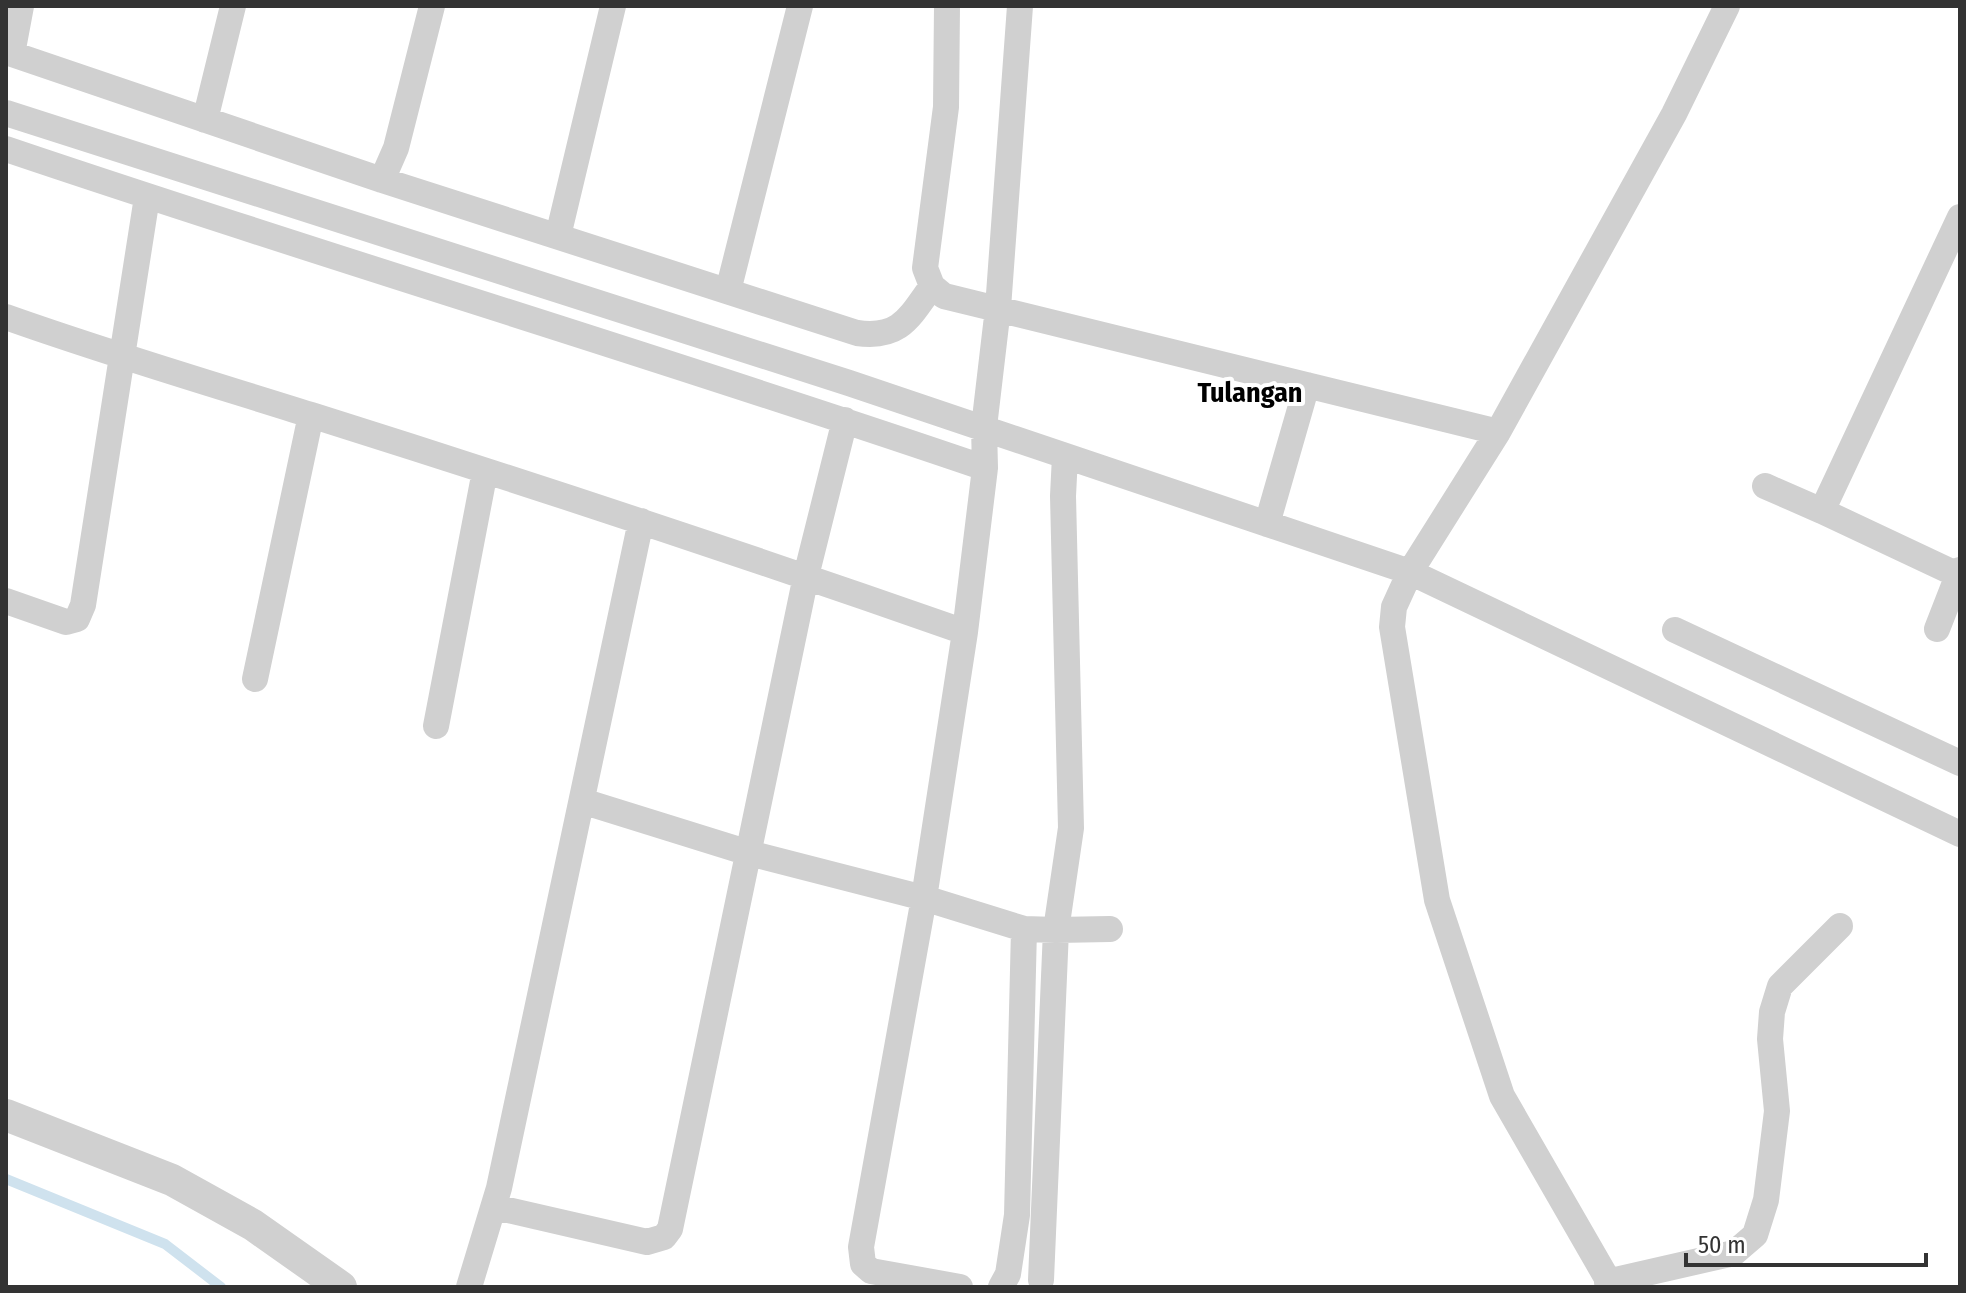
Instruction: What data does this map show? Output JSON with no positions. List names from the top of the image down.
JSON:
{
  "districts": ["Tulangan"],
  "scale_bar": "50 m"
}
